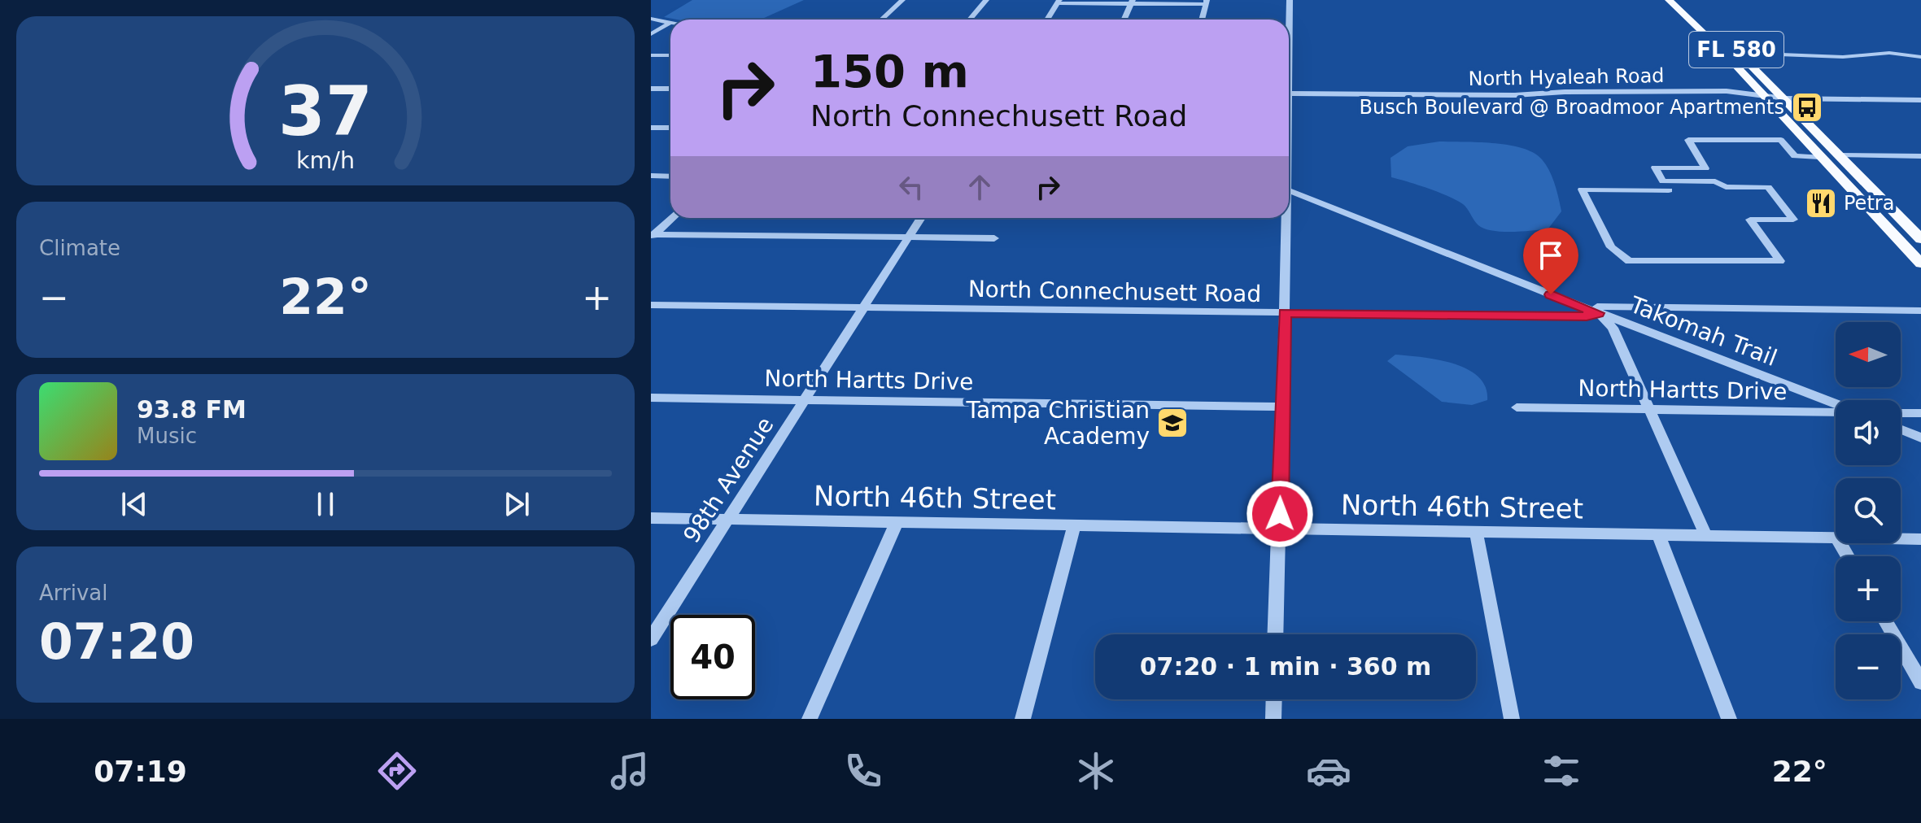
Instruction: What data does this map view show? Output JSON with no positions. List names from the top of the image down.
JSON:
{
  "streets": {
    "main road": ["FL 580"],
    "street": [
      "North Hyaleah Road",
      "North Connechusett Road",
      "Takomah Trail",
      "North Hartts Drive",
      "98th Avenue",
      "North 46th Street"
    ]
  },
  "crossings": [
    ["FL 580", "North Hyaleah Road"],
    ["North Connechusett Road", "Takomah Trail"],
    ["North Connechusett Road", "98th Avenue"],
    ["North Hartts Drive", "98th Avenue"],
    ["98th Avenue", "North 46th Street"]
  ],
  "places": {
    "bus stop": ["Busch Boulevard @ Broadmoor Apartments"],
    "restaurant": ["Petra"],
    "school or university": ["Tampa Christian Academy"]
  },
  "north": "left",
  "page": {
    "turn": ["150 m", "North Connechusett Road"],
    "tile": [
      "Climate",
      ["Arrival", "07:20"]
    ],
    "heat": ["−", "22°", "+"],
    "map_buttons": ["+", "−"],
    "song": ["93.8 FM", "Music"],
    "limit": "40",
    "trip": "07:20 · 1 min · 360 m",
    "tabs": ["07:19", "22°"],
    "gauge": ["37", "km/h"]
  }
}
